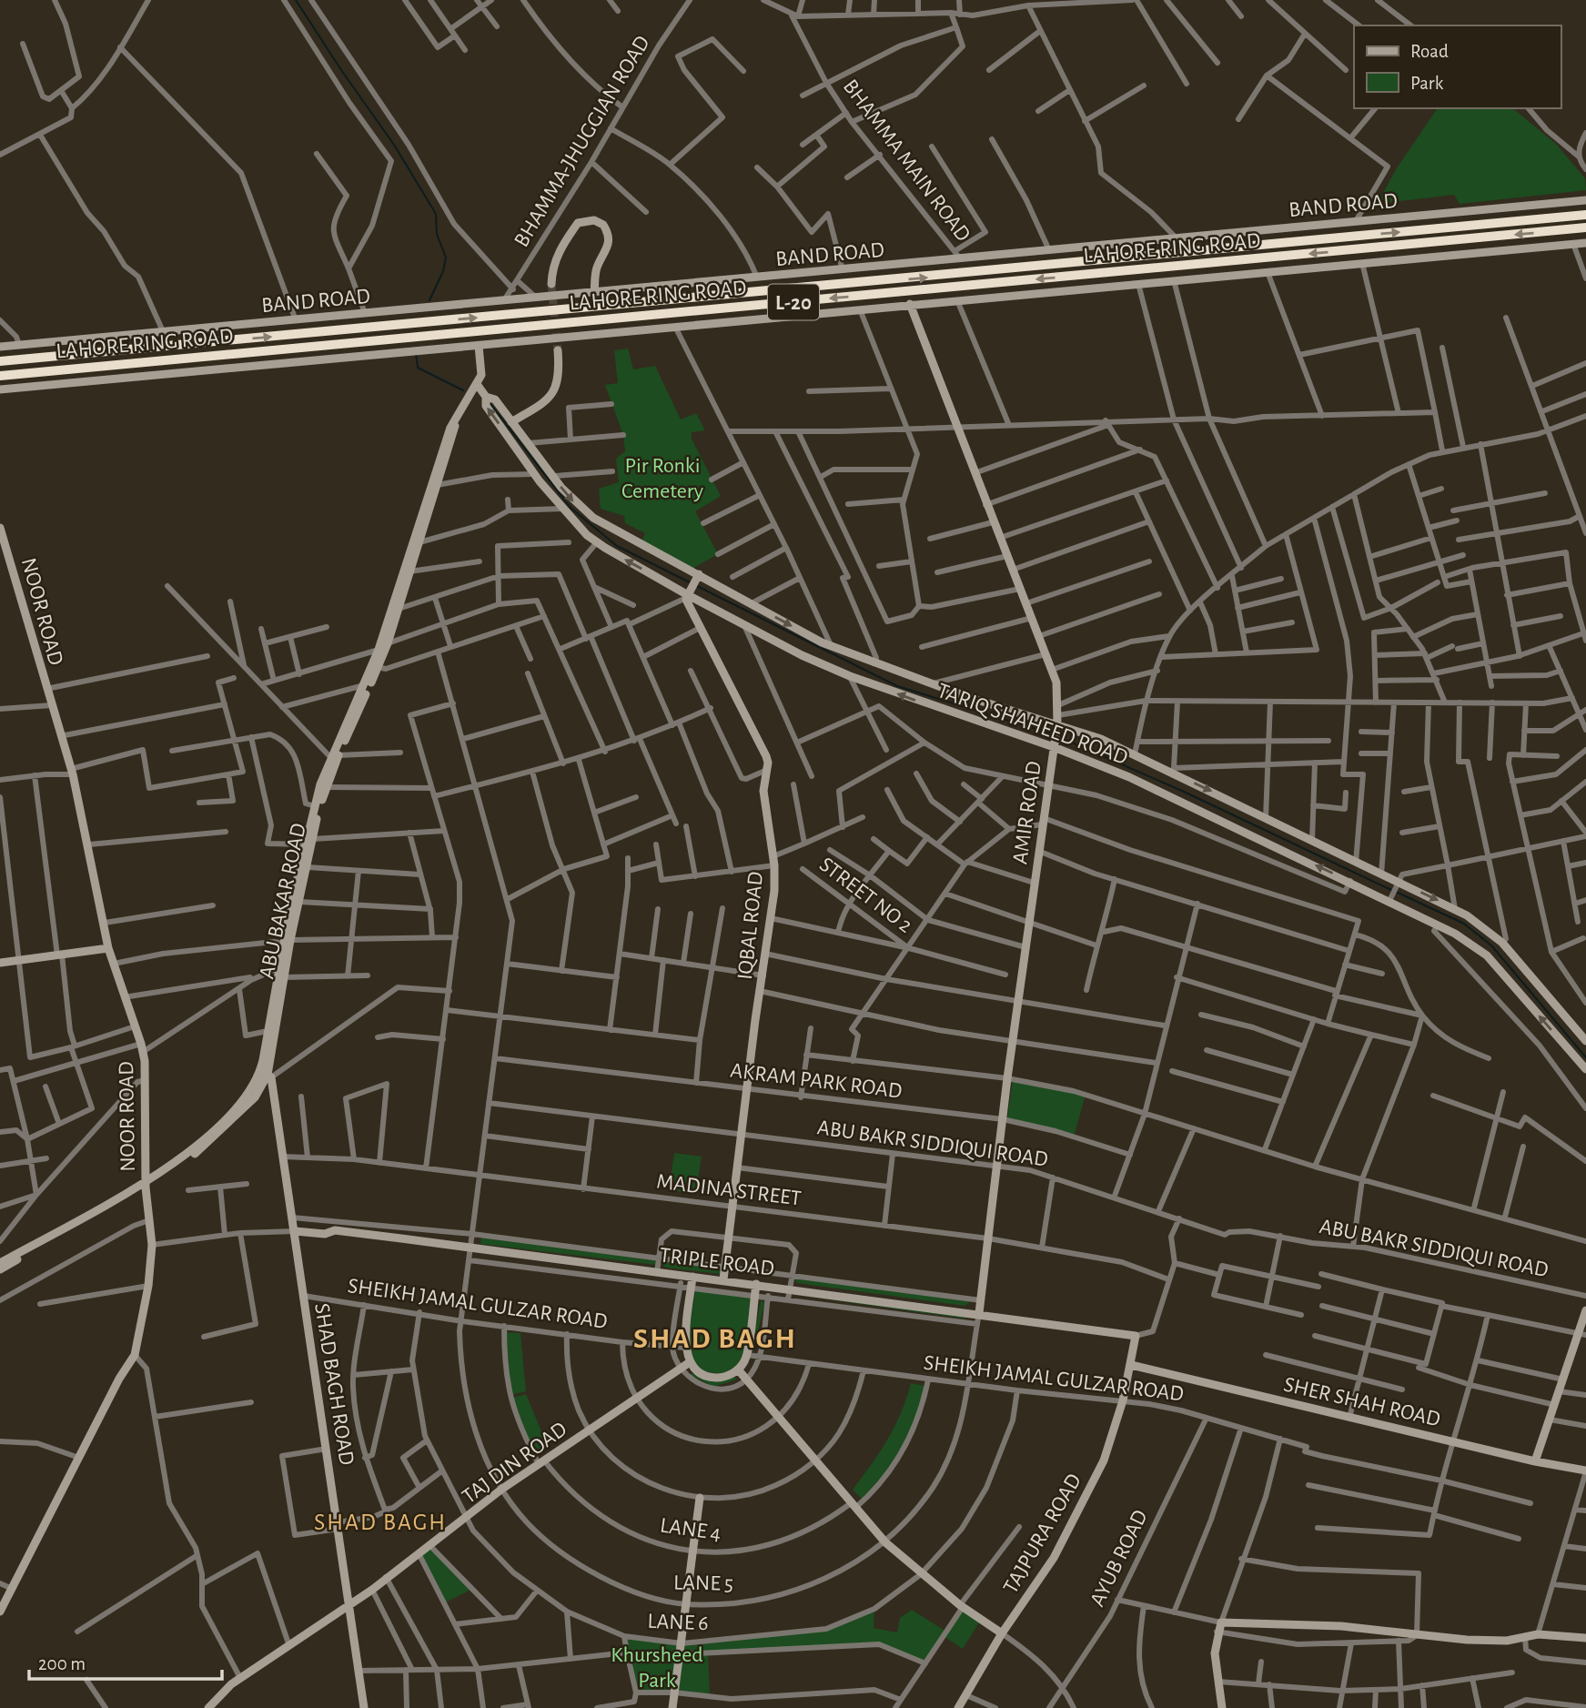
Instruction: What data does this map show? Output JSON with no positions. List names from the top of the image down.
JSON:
{
  "streets": {
    "highway": ["LAHORE RING ROAD", "L-20"],
    "main road": [
      "BAND ROAD",
      "NOOR ROAD",
      "TARIQ SHAHEED ROAD",
      "AMIR ROAD",
      "ABU BAKAR ROAD",
      "IQBAL ROAD",
      "TRIPLE ROAD",
      "SHAD BAGH ROAD",
      "SHER SHAH ROAD",
      "TAJ DIN ROAD",
      "TAJPURA ROAD"
    ],
    "street": [
      "BHAMMA-JHUGGIAN ROAD",
      "BHAMMA MAIN ROAD",
      "STREET NO 2",
      "AKRAM PARK ROAD",
      "ABU BAKR SIDDIQUI ROAD",
      "MADINA STREET",
      "SHEIKH JAMAL GULZAR ROAD",
      "LANE 4",
      "AYUB ROAD",
      "LANE 5",
      "LANE 6"
    ]
  },
  "crossings": [
    ["BHAMMA-JHUGGIAN ROAD", "BAND ROAD"],
    ["BHAMMA MAIN ROAD", "BAND ROAD"],
    ["NOOR ROAD", "ABU BAKAR ROAD"],
    ["TARIQ SHAHEED ROAD", "AMIR ROAD"],
    ["TARIQ SHAHEED ROAD", "ABU BAKAR ROAD"],
    ["TARIQ SHAHEED ROAD", "IQBAL ROAD"],
    ["AMIR ROAD", "AKRAM PARK ROAD"],
    ["AMIR ROAD", "ABU BAKR SIDDIQUI ROAD"],
    ["AMIR ROAD", "MADINA STREET"],
    ["AMIR ROAD", "TRIPLE ROAD"],
    ["AMIR ROAD", "LANE 5"],
    ["ABU BAKAR ROAD", "SHAD BAGH ROAD"],
    ["IQBAL ROAD", "AKRAM PARK ROAD"],
    ["IQBAL ROAD", "ABU BAKR SIDDIQUI ROAD"],
    ["IQBAL ROAD", "MADINA STREET"],
    ["IQBAL ROAD", "TRIPLE ROAD"],
    ["AKRAM PARK ROAD", "LANE 5"],
    ["ABU BAKR SIDDIQUI ROAD", "LANE 5"],
    ["MADINA STREET", "SHAD BAGH ROAD"],
    ["MADINA STREET", "LANE 5"],
    ["TRIPLE ROAD", "SHAD BAGH ROAD"],
    ["TRIPLE ROAD", "TAJPURA ROAD"],
    ["TRIPLE ROAD", "LANE 5"],
    ["SHEIKH JAMAL GULZAR ROAD", "SHAD BAGH ROAD"],
    ["SHEIKH JAMAL GULZAR ROAD", "LANE 4"],
    ["SHEIKH JAMAL GULZAR ROAD", "TAJPURA ROAD"],
    ["SHEIKH JAMAL GULZAR ROAD", "AYUB ROAD"],
    ["SHEIKH JAMAL GULZAR ROAD", "LANE 5"],
    ["SHEIKH JAMAL GULZAR ROAD", "LANE 6"],
    ["SHAD BAGH ROAD", "TAJ DIN ROAD"],
    ["SHER SHAH ROAD", "TAJPURA ROAD"],
    ["TAJ DIN ROAD", "LANE 4"],
    ["TAJ DIN ROAD", "LANE 5"],
    ["TAJ DIN ROAD", "LANE 6"]
  ],
  "districts": ["SHAD BAGH", "SHAD BAGH"],
  "parks": ["Pir Ronki Cemetery", "Khursheed Park"],
  "legend": ["Road", "Park"],
  "scale_bar": "200 m"
}
